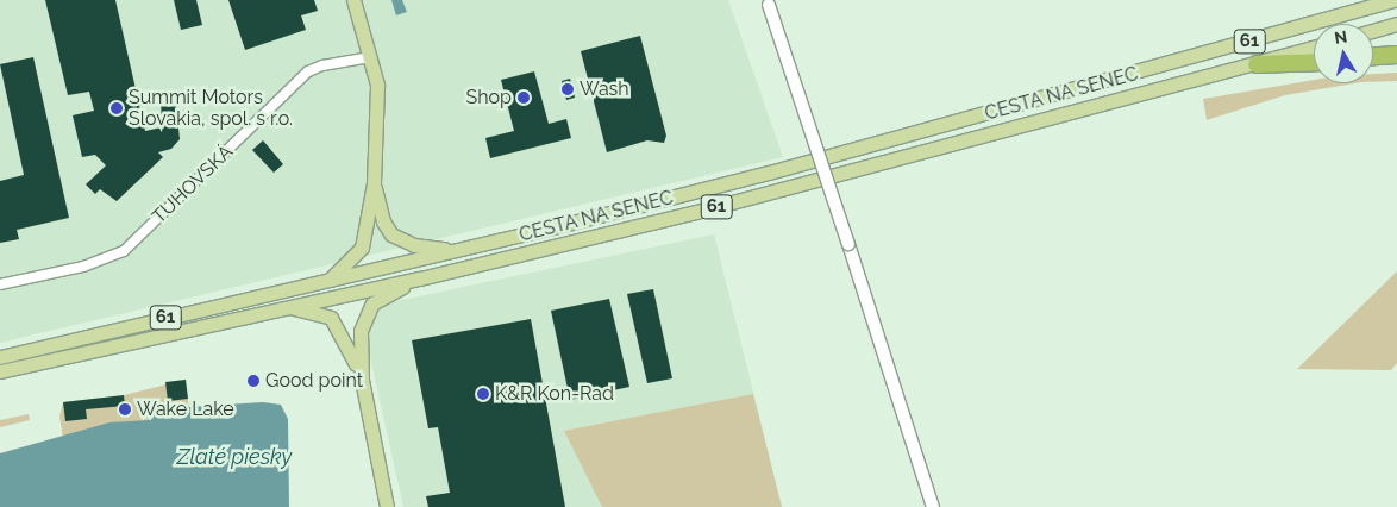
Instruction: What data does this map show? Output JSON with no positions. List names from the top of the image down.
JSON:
{
  "streets": {
    "main road": ["61", "CESTA NA SENEC"],
    "street": ["TUHOVSKÁ"]
  },
  "crossings": [
    ["61", "CESTA NA SENEC"],
    ["61", "TUHOVSKÁ"]
  ],
  "water": ["Zlaté piesky"],
  "places": [
    "Wash",
    "Shop",
    "Summit Motors Slovakia, spol. s r.o.",
    "Good point",
    "K&R Kon-Rad",
    "Wake Lake"
  ],
  "north": "top"
}
